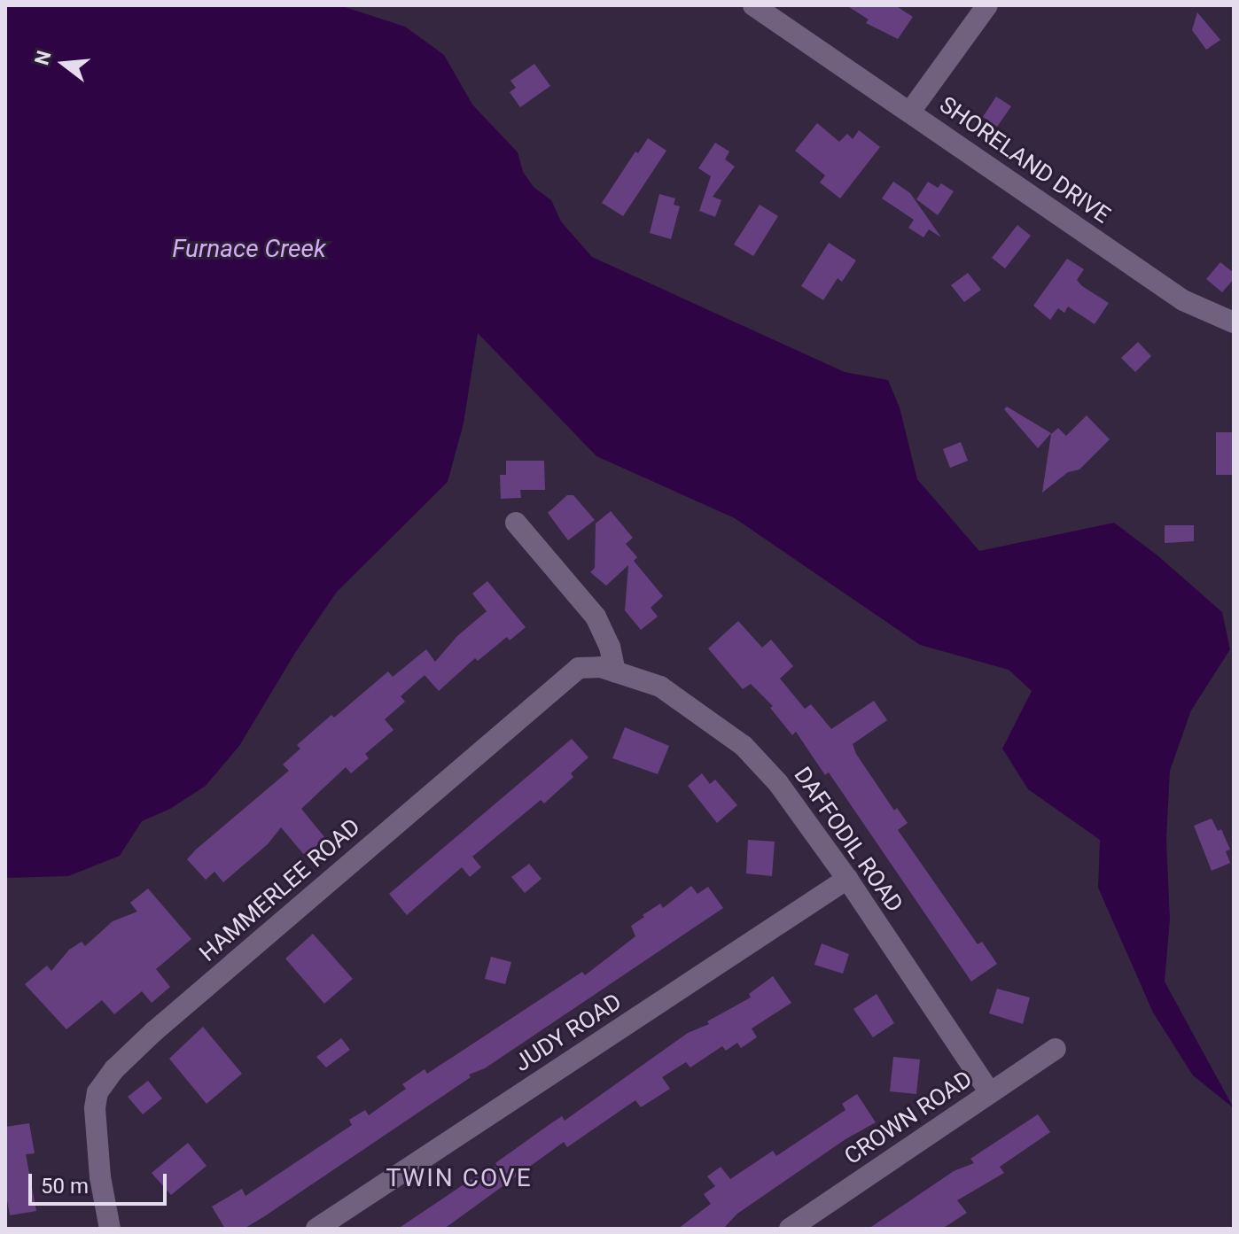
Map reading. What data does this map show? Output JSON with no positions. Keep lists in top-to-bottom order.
{
  "streets": {
    "street": [
      "SHORELAND DRIVE",
      "DAFFODIL ROAD",
      "HAMMERLEE ROAD",
      "JUDY ROAD",
      "CROWN ROAD"
    ]
  },
  "crossings": [
    ["DAFFODIL ROAD", "HAMMERLEE ROAD"],
    ["DAFFODIL ROAD", "JUDY ROAD"],
    ["DAFFODIL ROAD", "CROWN ROAD"]
  ],
  "districts": ["TWIN COVE"],
  "water": ["Furnace Creek"],
  "scale_bar": "50 m",
  "north": "left"
}
